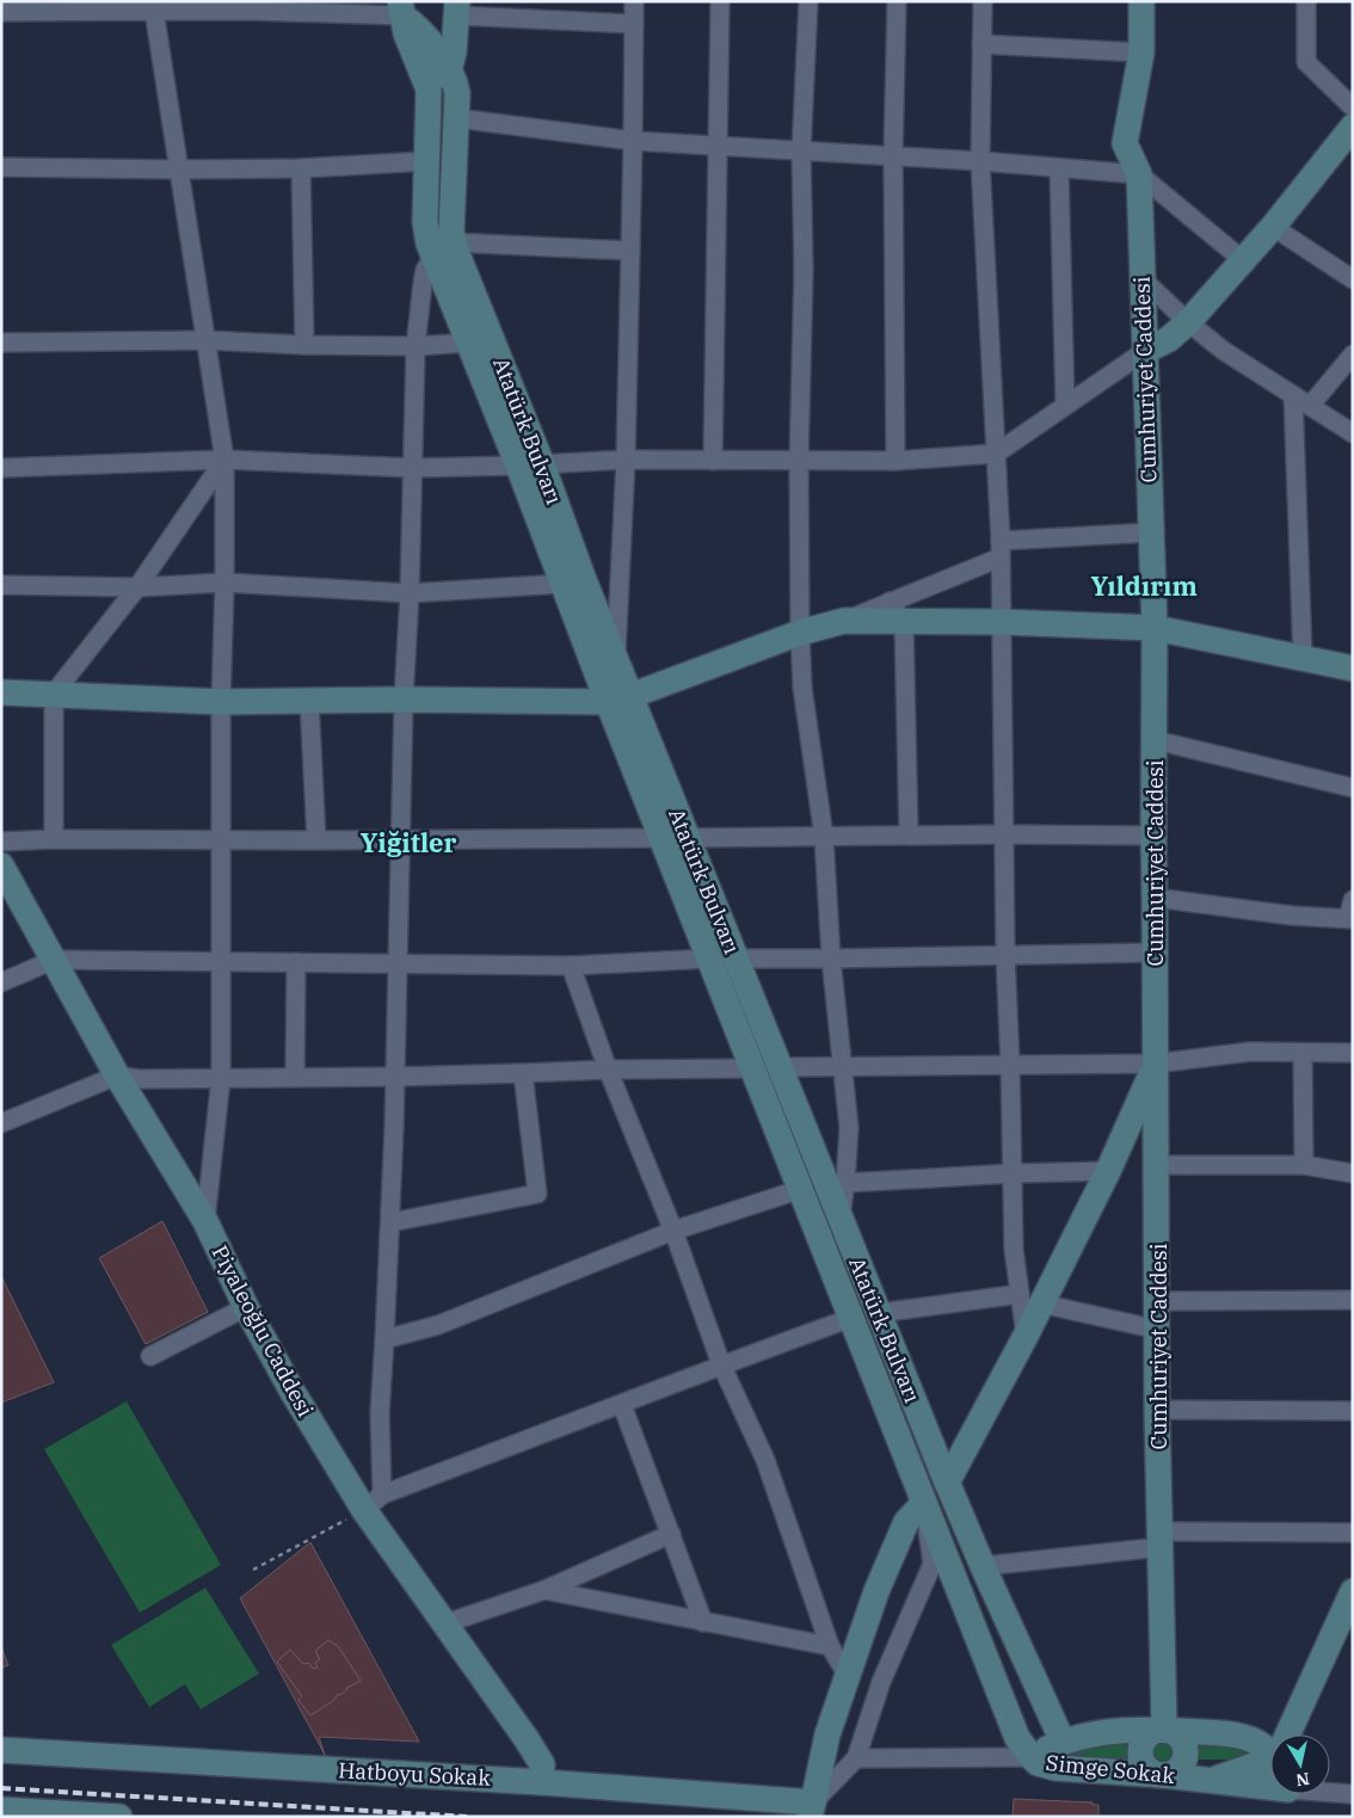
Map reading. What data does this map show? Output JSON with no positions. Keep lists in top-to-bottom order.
{
  "streets": {
    "main road": [
      "Cumhuriyet Caddesi",
      "Atatürk Bulvarı",
      "Piyaleoğlu Caddesi",
      "Simge Sokak",
      "Hatboyu Sokak"
    ]
  },
  "crossings": [
    ["Cumhuriyet Caddesi", "Simge Sokak"],
    ["Atatürk Bulvarı", "Simge Sokak"],
    ["Piyaleoğlu Caddesi", "Hatboyu Sokak"]
  ],
  "districts": ["Yıldırım", "Yiğitler"],
  "north": "bottom"
}
